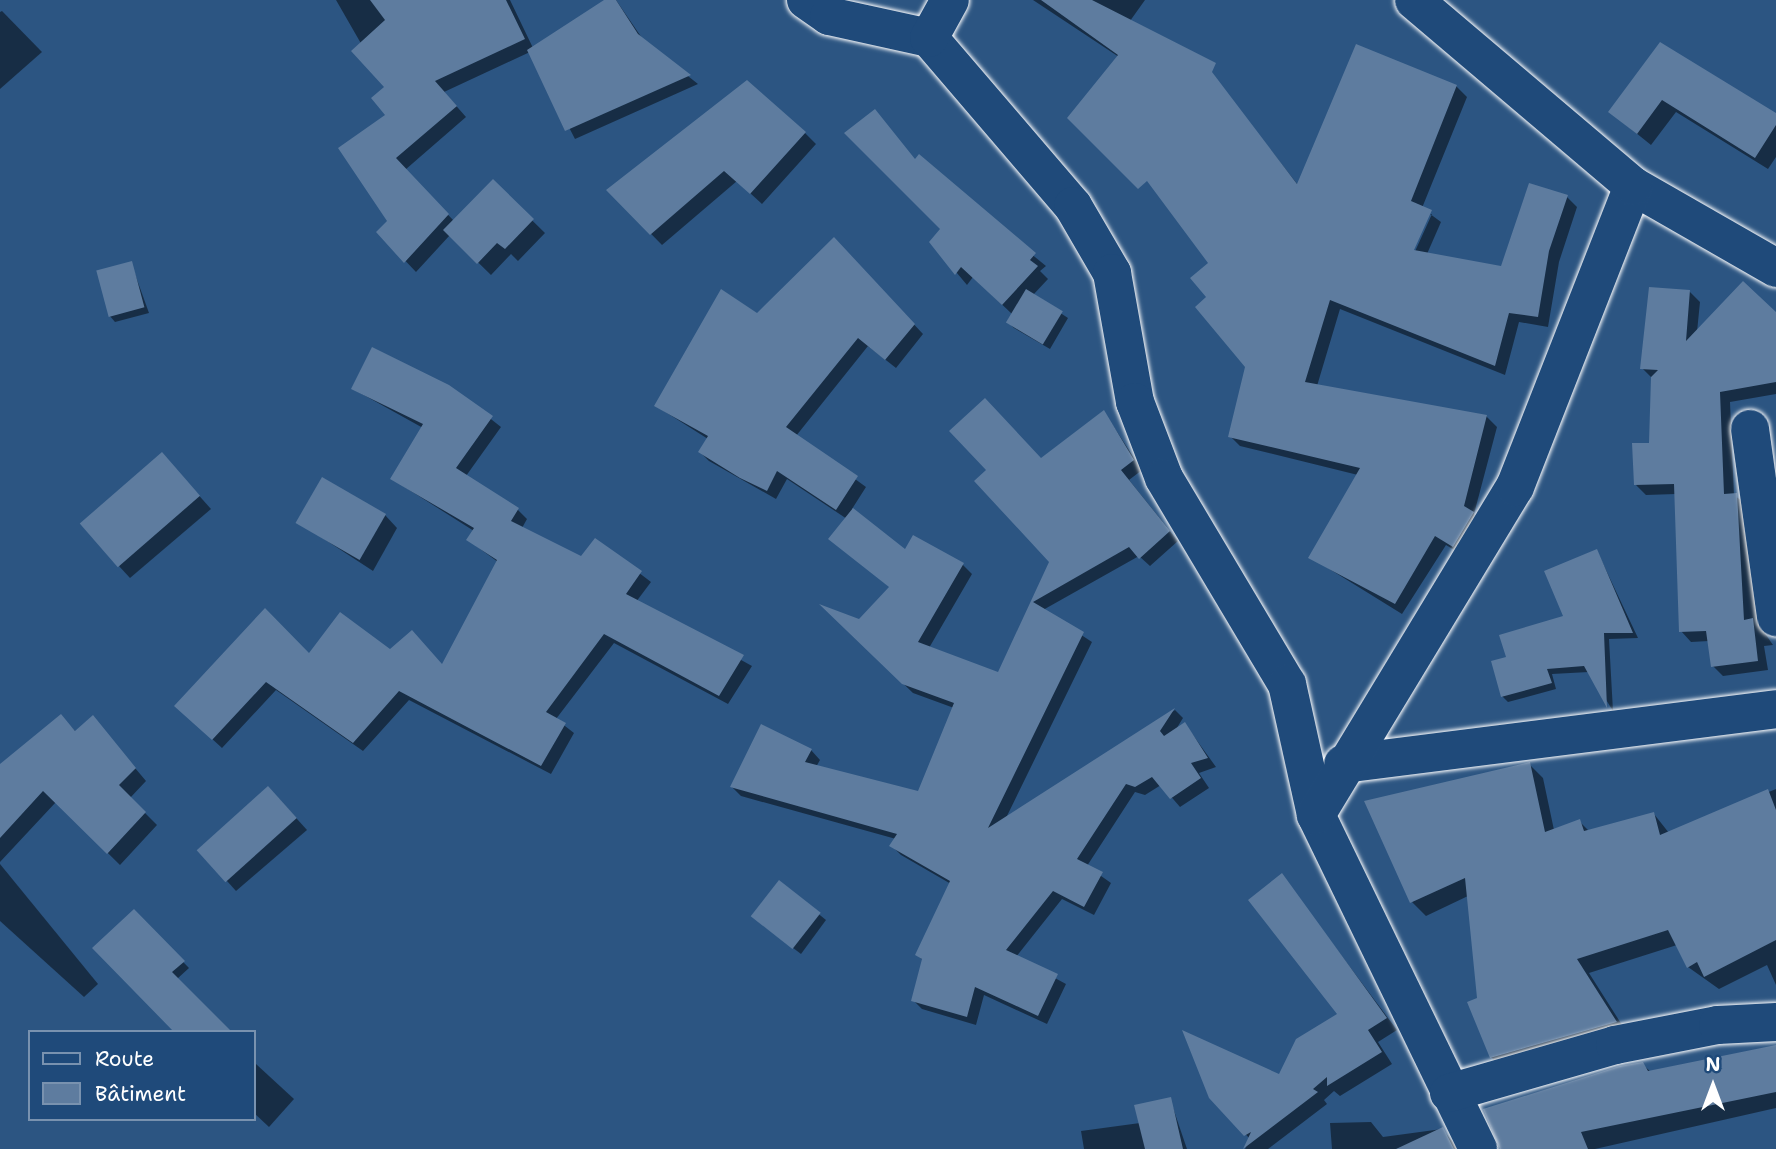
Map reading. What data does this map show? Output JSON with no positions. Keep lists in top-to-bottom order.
{
  "legend": ["Route", "Bâtiment"],
  "north": "top"
}
